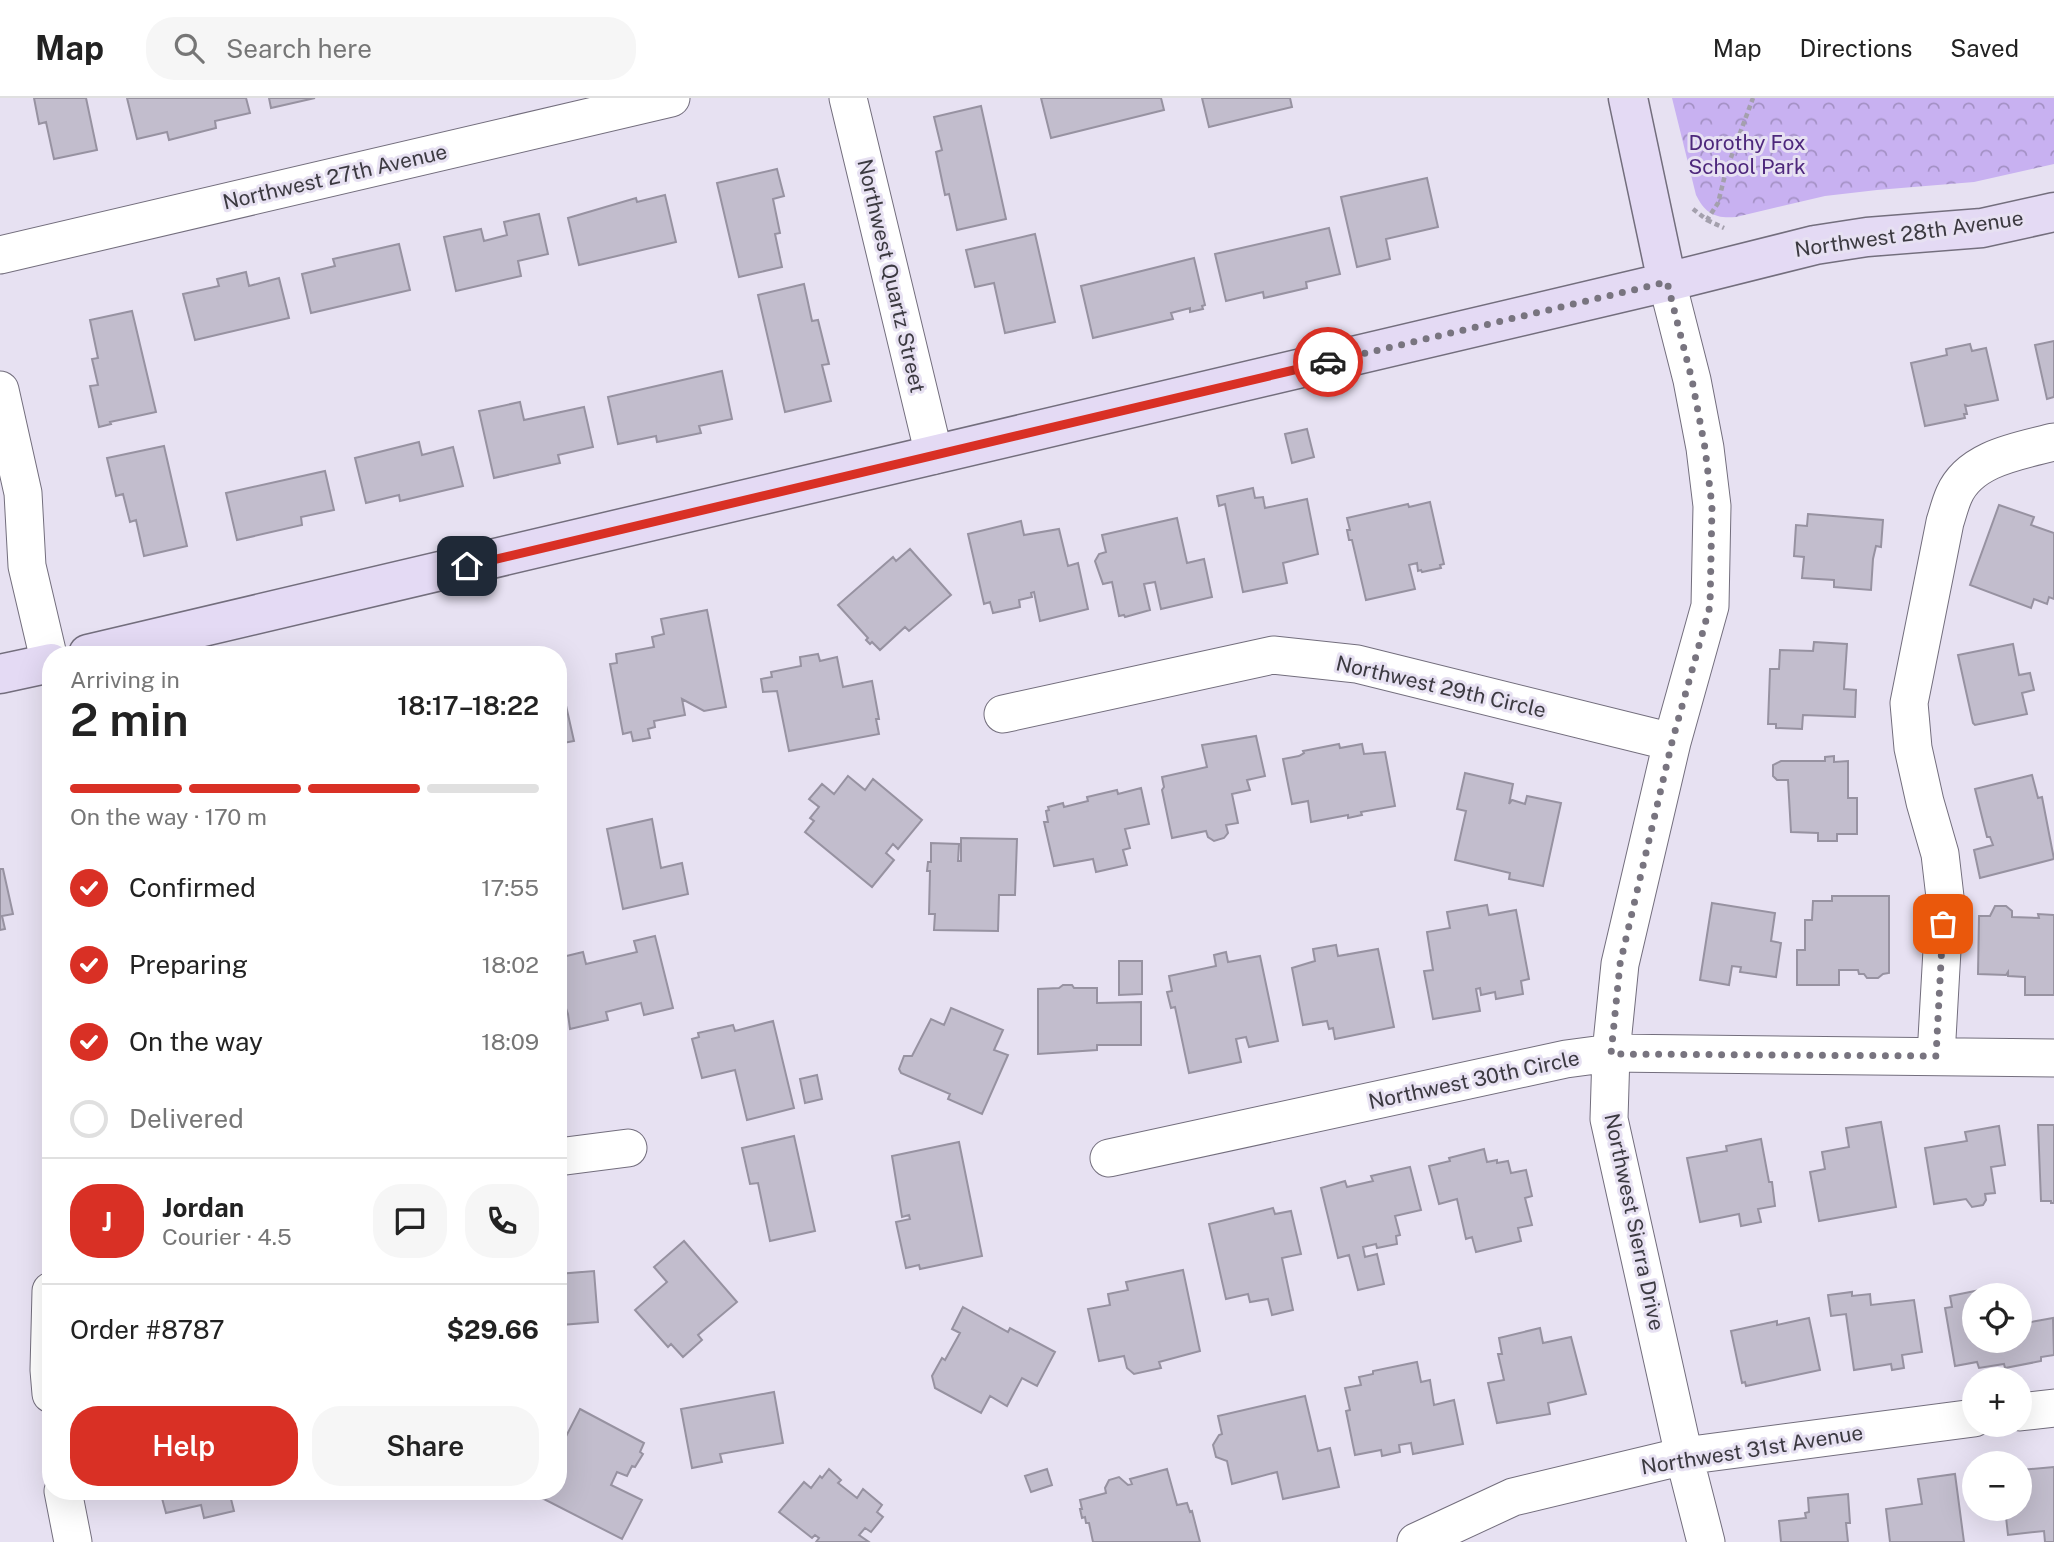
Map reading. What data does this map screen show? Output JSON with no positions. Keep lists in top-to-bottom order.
{
  "streets": {
    "street": [
      "Northwest 27th Avenue",
      "Northwest 28th Avenue",
      "Northwest Quartz Street",
      "Northwest 29th Circle",
      "Northwest 30th Circle",
      "Northwest Sierra Drive",
      "Northwest 31st Avenue"
    ]
  },
  "crossings": [
    ["Northwest 28th Avenue", "Northwest Quartz Street"],
    ["Northwest 28th Avenue", "Northwest Sierra Drive"],
    ["Northwest 29th Circle", "Northwest Sierra Drive"],
    ["Northwest 30th Circle", "Northwest Sierra Drive"],
    ["Northwest Sierra Drive", "Northwest 31st Avenue"]
  ],
  "parks": ["Dorothy Fox School Park"],
  "page": {
    "header": "Map",
    "search": "Search here",
    "nav": ["Map", "Directions", "Saved"],
    "heading": ["2 min", "Arriving in", "18:17–18:22"],
    "panel": [
      "Jordan",
      "Courier · 4.5",
      "Order #8787",
      "$29.66"
    ],
    "bar": "On the way · 170 m",
    "list": [
      ["Confirmed", "17:55"],
      ["Preparing", "18:02"],
      ["On the way", "18:09"],
      "Delivered"
    ],
    "round": "J",
    "map_buttons": ["+", "−"],
    "buttons": ["Help", "Share"]
  }
}
